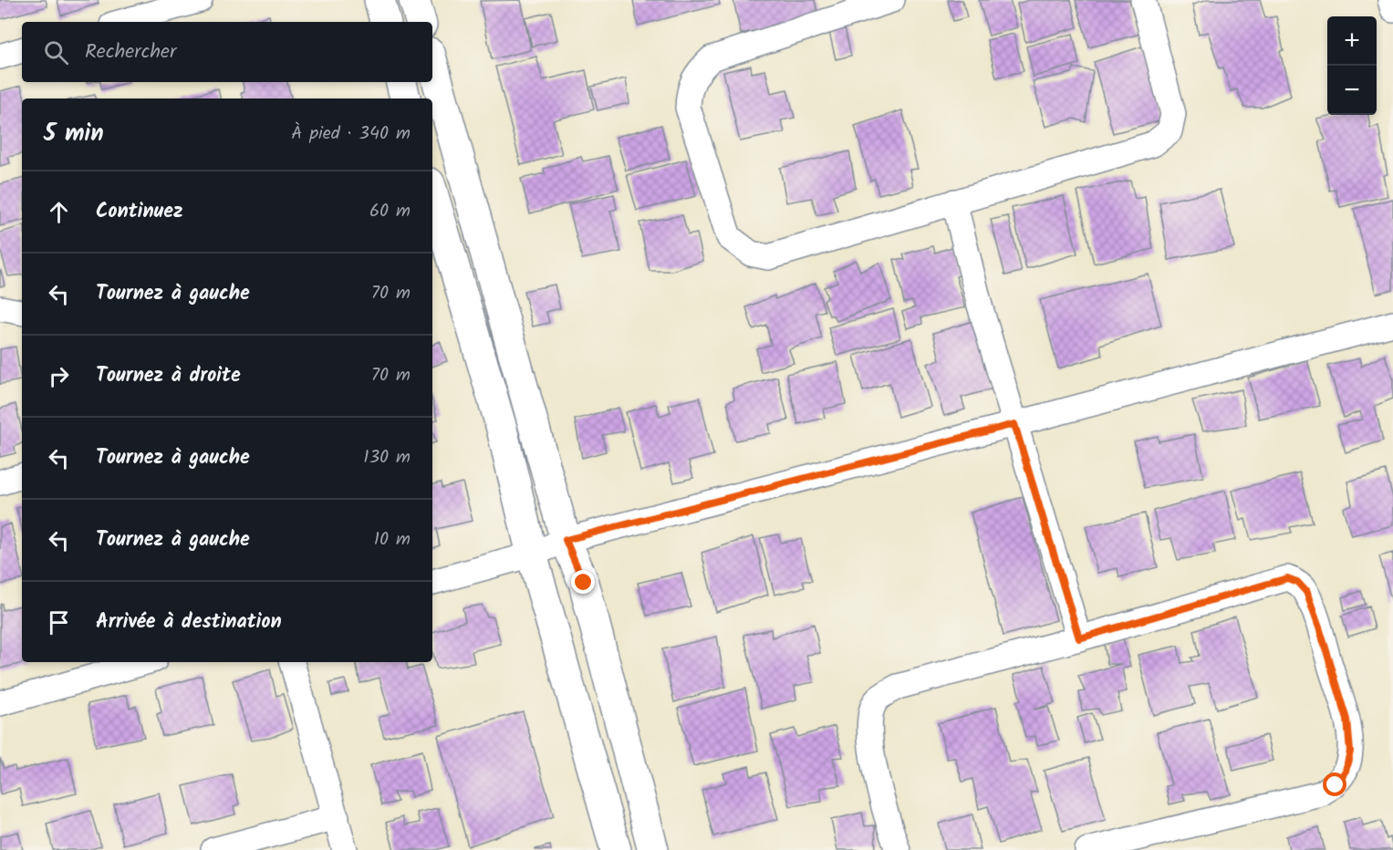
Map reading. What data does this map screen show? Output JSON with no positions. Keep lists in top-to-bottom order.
{
  "page": {
    "map_buttons": ["+", "−"],
    "search": "Rechercher",
    "heading": ["5 min", "À pied · 340 m"],
    "list": [
      ["Continuez", "60 m"],
      ["Tournez à gauche", "70 m"],
      ["Tournez à droite", "70 m"],
      ["Tournez à gauche", "130 m"],
      ["Tournez à gauche", "10 m"],
      "Arrivée à destination"
    ]
  }
}
